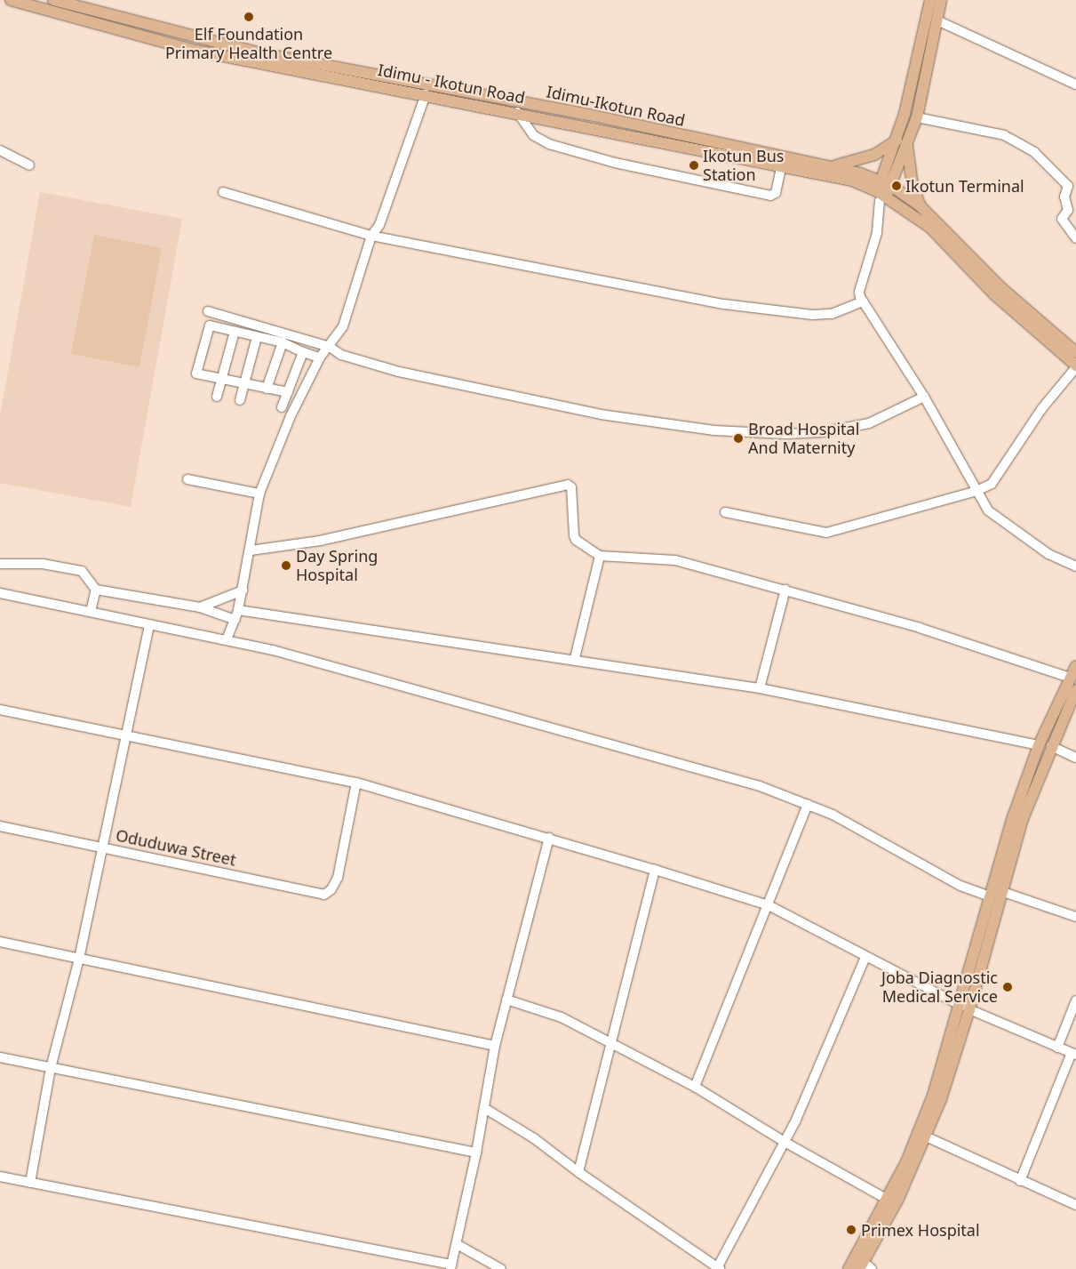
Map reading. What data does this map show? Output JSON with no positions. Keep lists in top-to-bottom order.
{
  "streets": {
    "main road": ["Idimu - Ikotun Road", "Idimu-Ikotun Road"],
    "street": ["Oduduwa Street"]
  },
  "crossings": [
    ["Idimu - Ikotun Road", "Idimu-Ikotun Road"]
  ],
  "places": [
    "Elf Foundation Primary Health Centre",
    "Ikotun Bus Station",
    "Ikotun Terminal",
    "Broad Hospital And Maternity",
    "Day Spring Hospital",
    "Joba Diagnostic Medical Service",
    "Primex Hospital"
  ]
}
